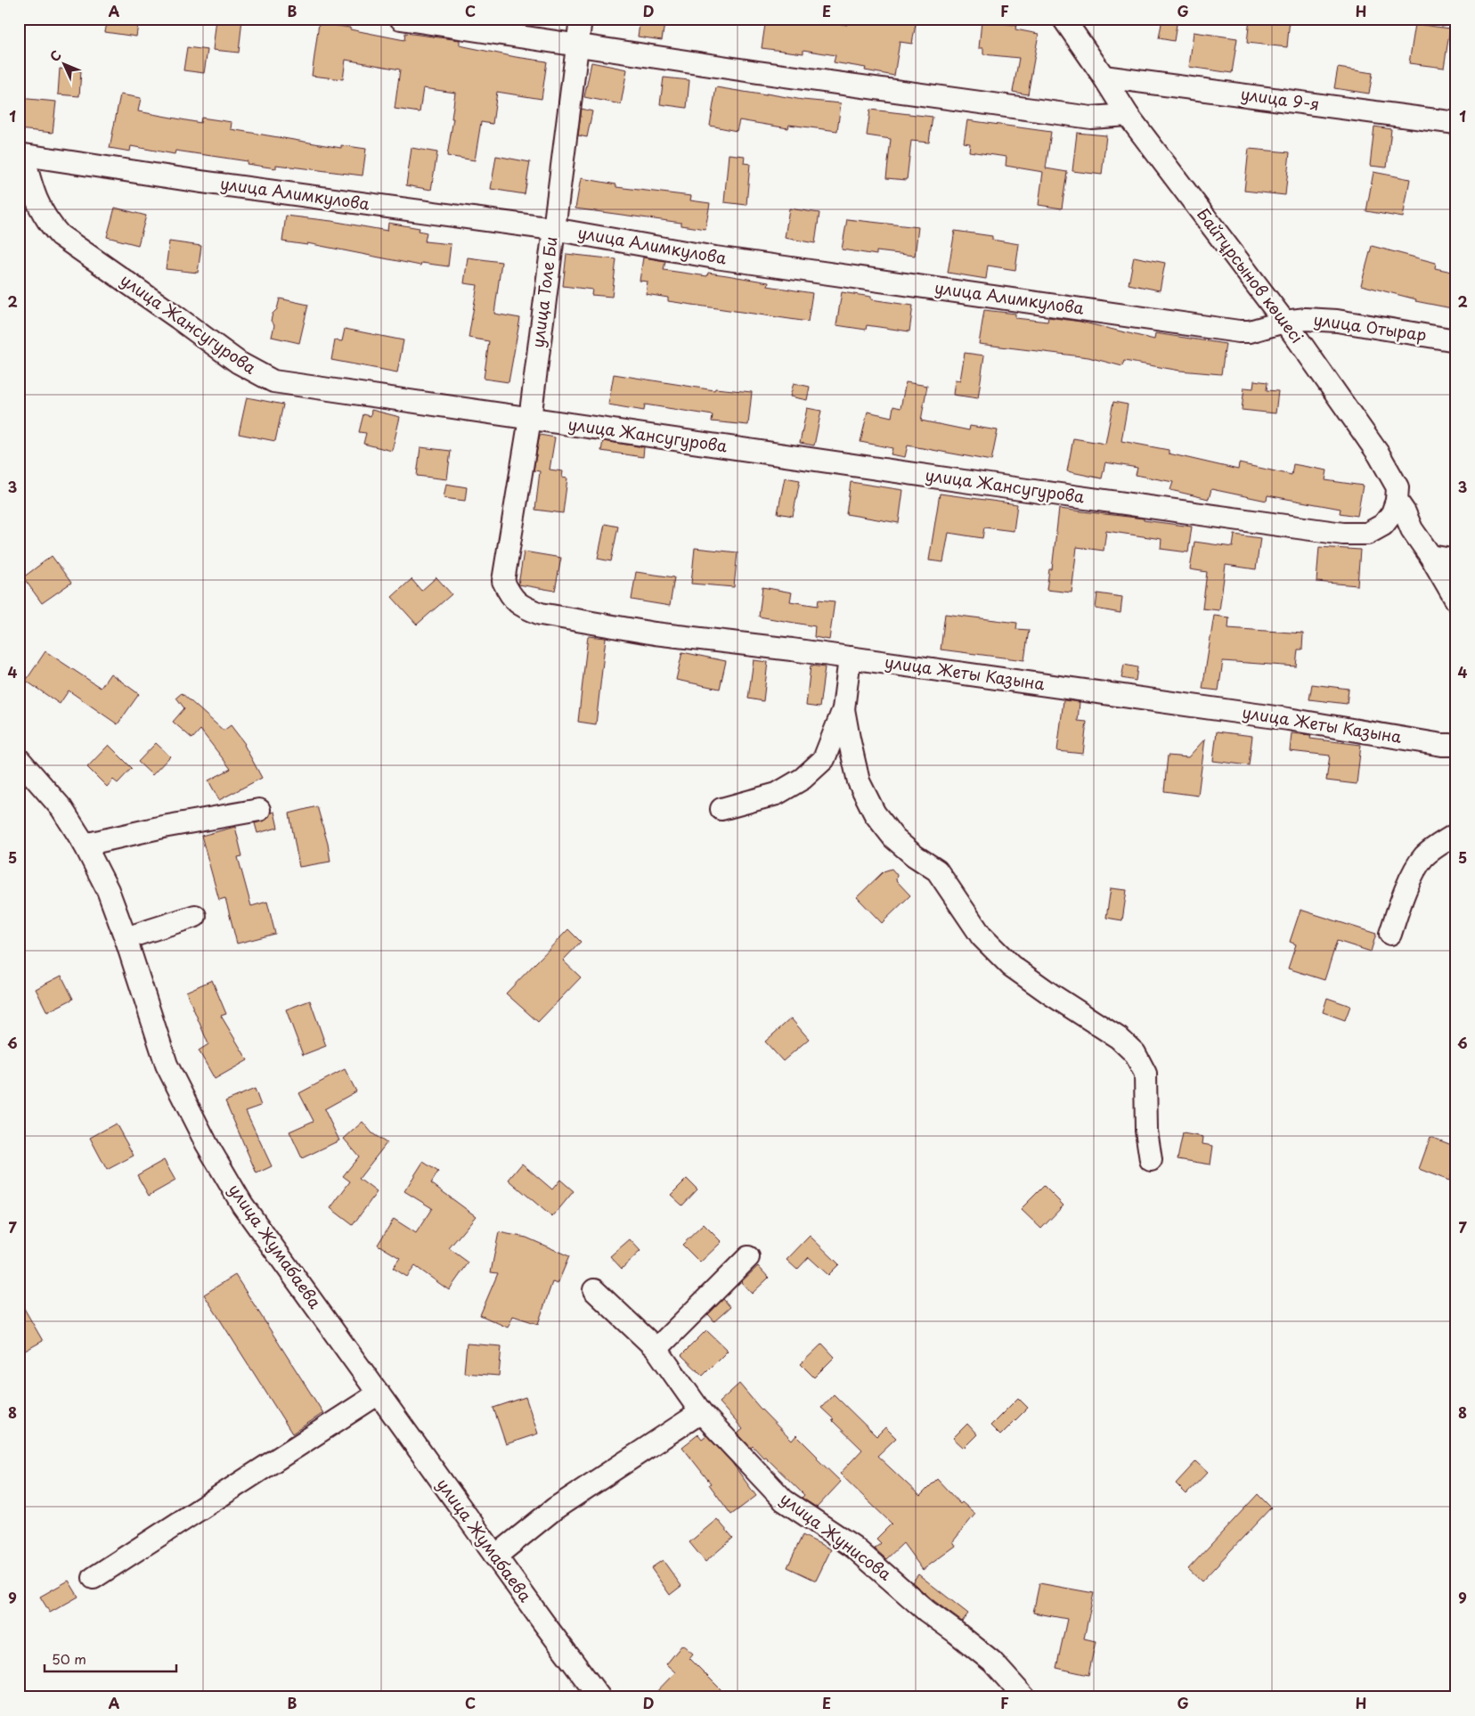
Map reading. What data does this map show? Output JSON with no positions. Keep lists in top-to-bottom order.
{
  "streets": {
    "street": [
      "улица 9-я",
      "улица Алимкулова",
      "Байтұрсынов көшесі",
      "улица Толе Би",
      "улица Жансугурова",
      "улица Отырар",
      "улица Жеты Казына",
      "улица Жумабаева",
      "улица Жунисова"
    ]
  },
  "crossings": [
    ["улица 9-я", "Байтұрсынов көшесі"],
    ["улица Алимкулова", "Байтұрсынов көшесі"],
    ["улица Алимкулова", "улица Толе Би"],
    ["улица Алимкулова", "улица Жансугурова"],
    ["улица Алимкулова", "улица Отырар"],
    ["Байтұрсынов көшесі", "улица Жансугурова"],
    ["Байтұрсынов көшесі", "улица Отырар"],
    ["улица Толе Би", "улица Жансугурова"],
    ["улица Толе Би", "улица Жеты Казына"]
  ],
  "scale_bar": "50 m",
  "north": "top left",
  "grid": {
    "columns": [
      "A",
      "B",
      "C",
      "D",
      "E",
      "F",
      "G",
      "H"
    ],
    "rows": [
      "1",
      "2",
      "3",
      "4",
      "5",
      "6",
      "7",
      "8",
      "9"
    ]
  }
}
